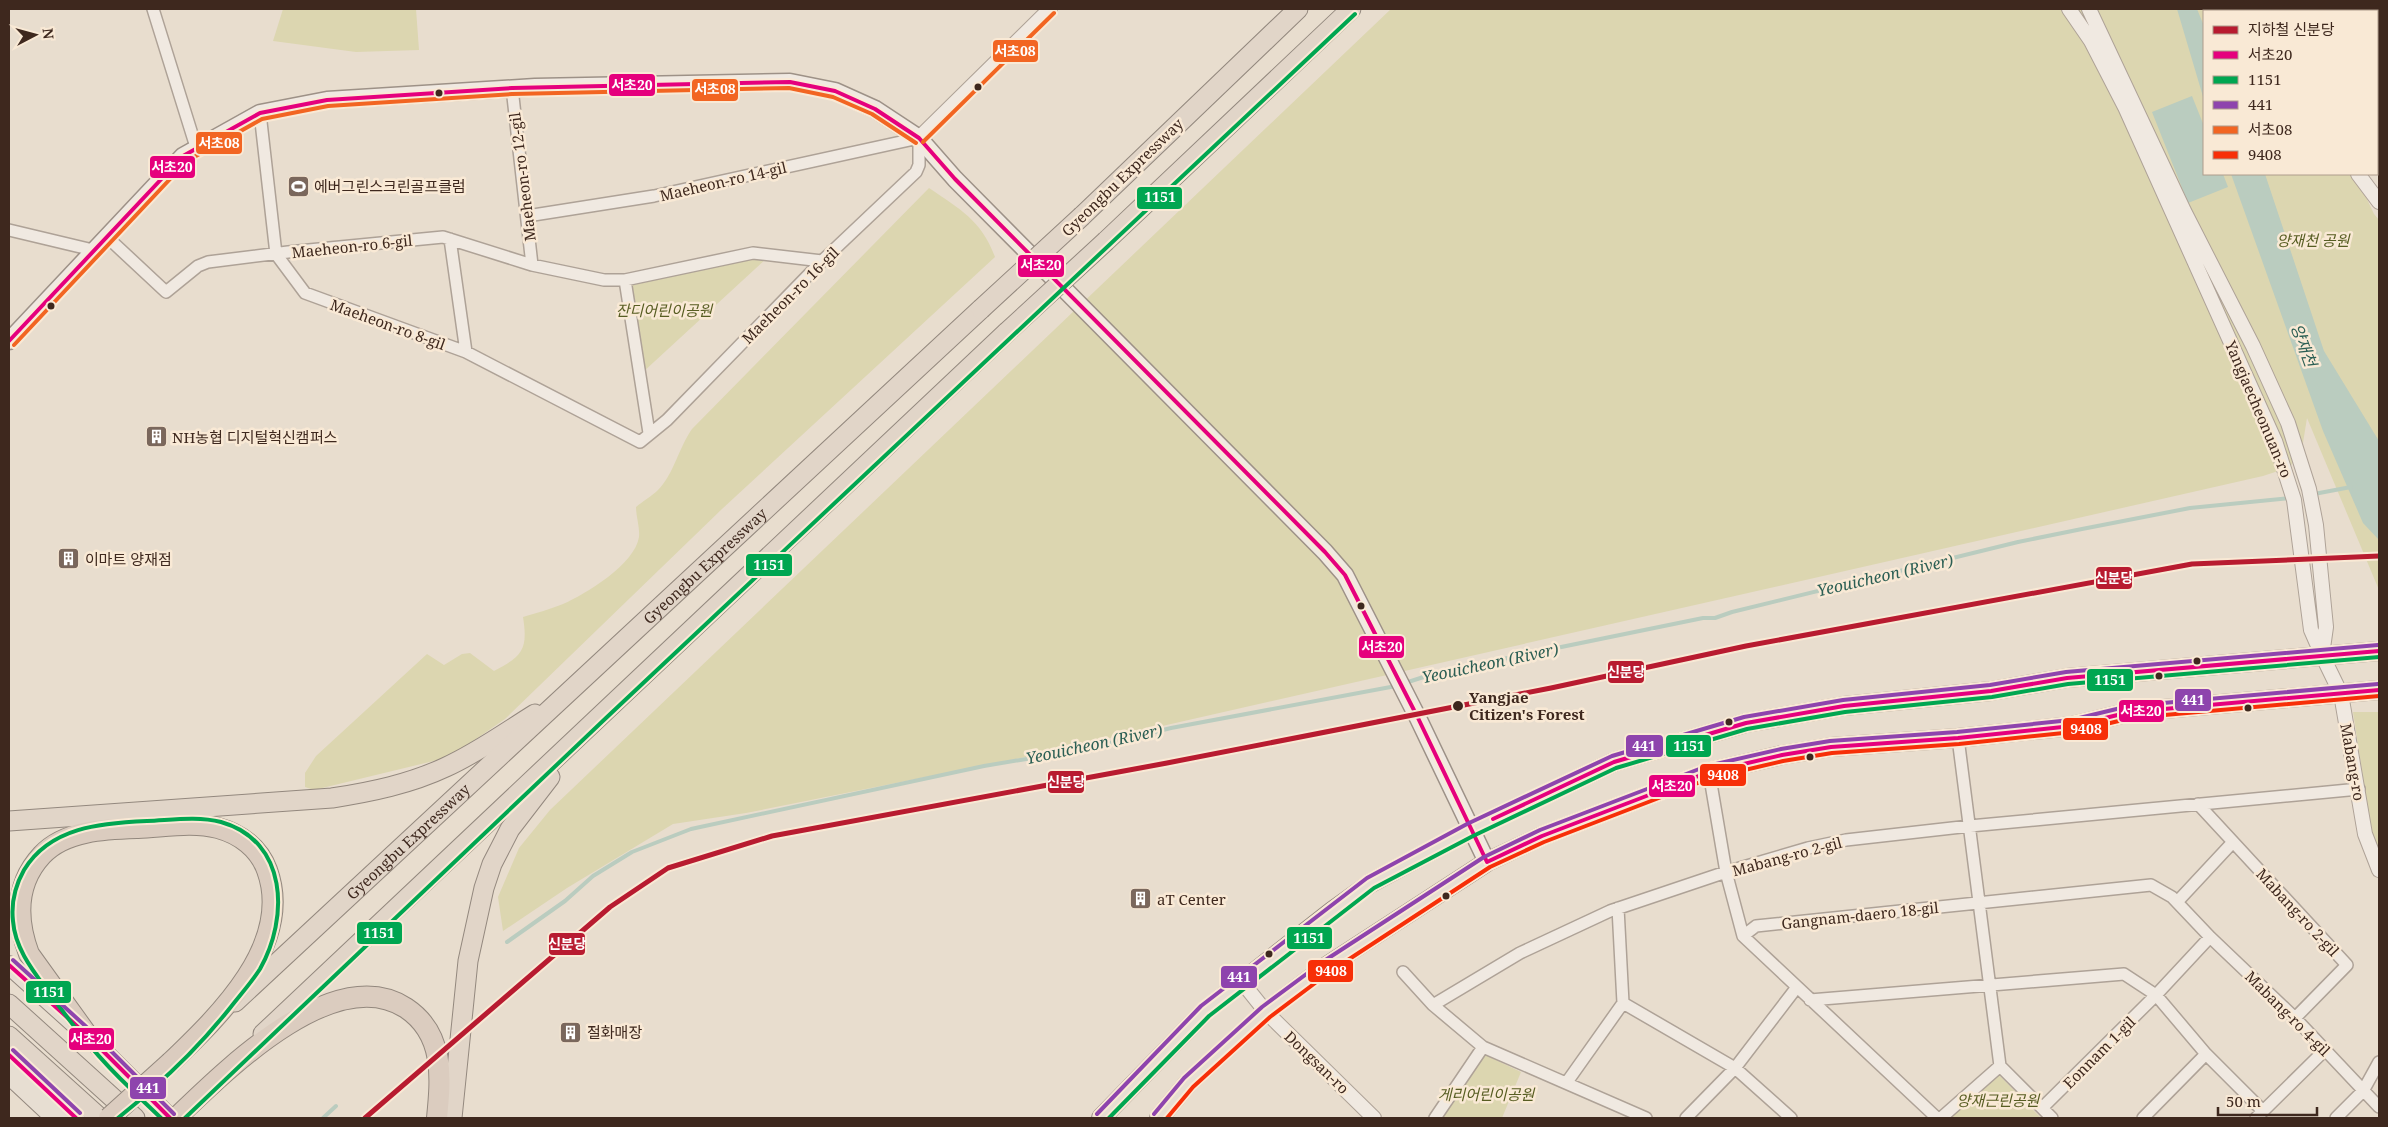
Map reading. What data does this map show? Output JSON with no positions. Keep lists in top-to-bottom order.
{
  "streets": {
    "highway": ["Gyeongbu Expressway"],
    "street": [
      "Maeheon-ro 12-gil",
      "Maeheon-ro 14-gil",
      "Maeheon-ro 6-gil",
      "Maeheon-ro 16-gil",
      "Maeheon-ro 8-gil",
      "Yangjaecheonuan-ro",
      "Mabang-ro",
      "Mabang-ro 2-gil",
      "Gangnam-daero 18-gil",
      "Mabang-ro 4-gil",
      "Eonnam 1-gil",
      "Dongsan-ro"
    ]
  },
  "crossings": [
    ["Maeheon-ro 12-gil", "Maeheon-ro 14-gil"],
    ["Maeheon-ro 12-gil", "Maeheon-ro 6-gil"],
    ["Maeheon-ro 14-gil", "Maeheon-ro 16-gil"],
    ["Maeheon-ro 6-gil", "Maeheon-ro 16-gil"],
    ["Maeheon-ro 6-gil", "Maeheon-ro 8-gil"],
    ["Maeheon-ro 16-gil", "Maeheon-ro 8-gil"],
    ["Yangjaecheonuan-ro", "Mabang-ro"],
    ["Mabang-ro", "Mabang-ro 2-gil"],
    ["Mabang-ro 2-gil", "Mabang-ro 4-gil"],
    ["Gangnam-daero 18-gil", "Mabang-ro 4-gil"],
    ["Gangnam-daero 18-gil", "Eonnam 1-gil"],
    ["Mabang-ro 4-gil", "Eonnam 1-gil"]
  ],
  "water": ["양재천", "Yeouicheon (River)"],
  "parks": [
    "양재천 공원",
    "잔디어린이공원",
    "게리어린이공원",
    "양재근린공원"
  ],
  "places": {
    "sports": ["에버그린스크린골프클럼"],
    "building": [
      "NH농협 디지털혁신캠퍼스",
      "이마트 양재점",
      "aT Center",
      "절화매장"
    ],
    "other": ["Yangjae Citizen's Forest"]
  },
  "lines": [
    "transit line 서초08",
    "transit line 1151",
    "transit line 서초20",
    "metro line 신분당",
    "transit line 441",
    "transit line 9408"
  ],
  "legend": [
    "지하철 신분당",
    "서초20",
    "1151",
    "441",
    "서초08",
    "9408"
  ],
  "scale_bar": "50 m",
  "north": "right"
}
